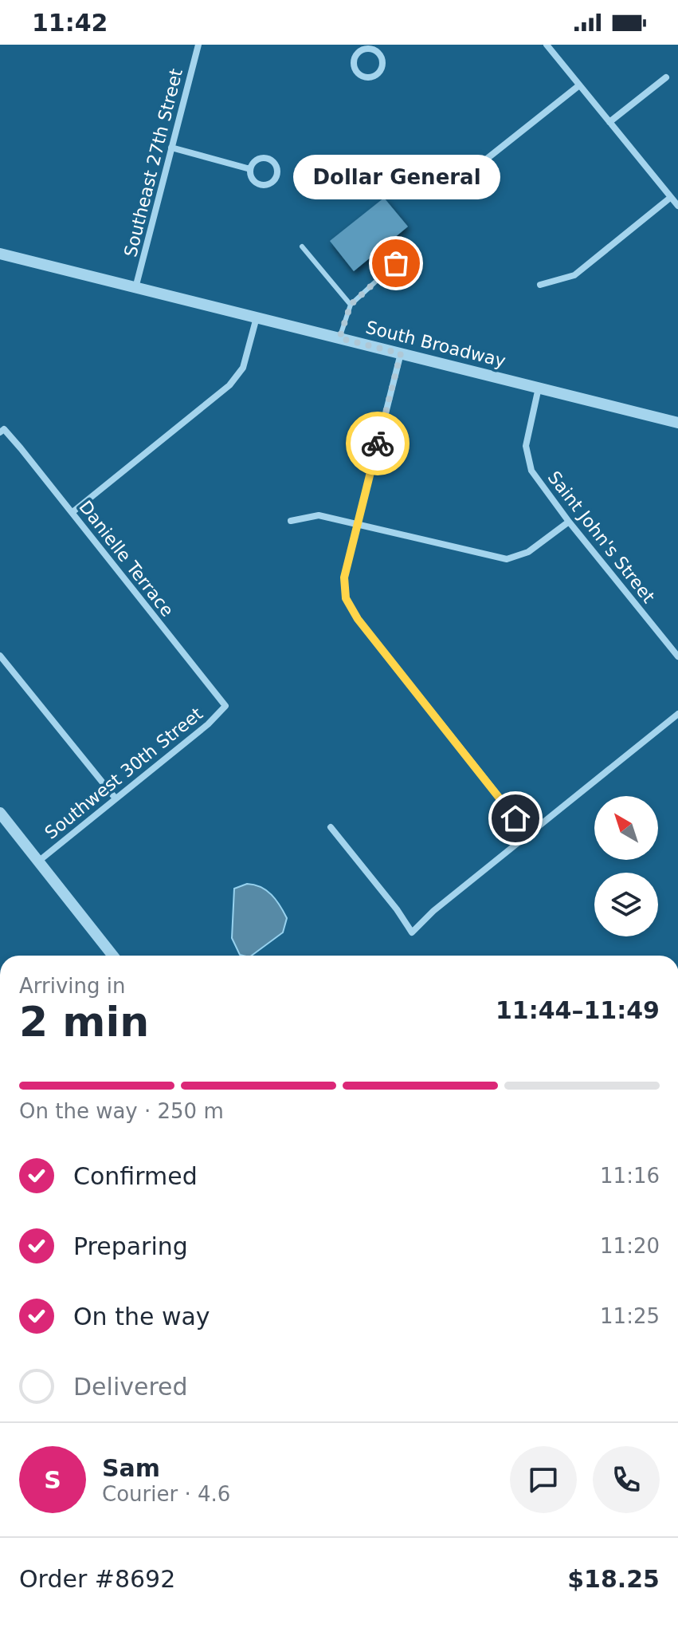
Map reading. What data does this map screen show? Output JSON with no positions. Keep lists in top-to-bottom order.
{
  "streets": {
    "street": [
      "Southeast 27th Street",
      "South Broadway",
      "Saint John's Street",
      "Danielle Terrace",
      "Southwest 30th Street"
    ]
  },
  "crossings": [
    ["Southeast 27th Street", "South Broadway"],
    ["South Broadway", "Saint John's Street"],
    ["Danielle Terrace", "Southwest 30th Street"]
  ],
  "places": ["Dollar General"],
  "north": "top left",
  "page": {
    "status": "11:42",
    "bubble": "Dollar General",
    "heading": ["2 min", "Arriving in", "11:44–11:49"],
    "panel": [
      "Sam",
      "Courier · 4.6",
      "Order #8692",
      "$18.25"
    ],
    "bar": "On the way · 250 m",
    "list": [
      ["Confirmed", "11:16"],
      ["Preparing", "11:20"],
      ["On the way", "11:25"],
      "Delivered"
    ],
    "round": "S"
  }
}
